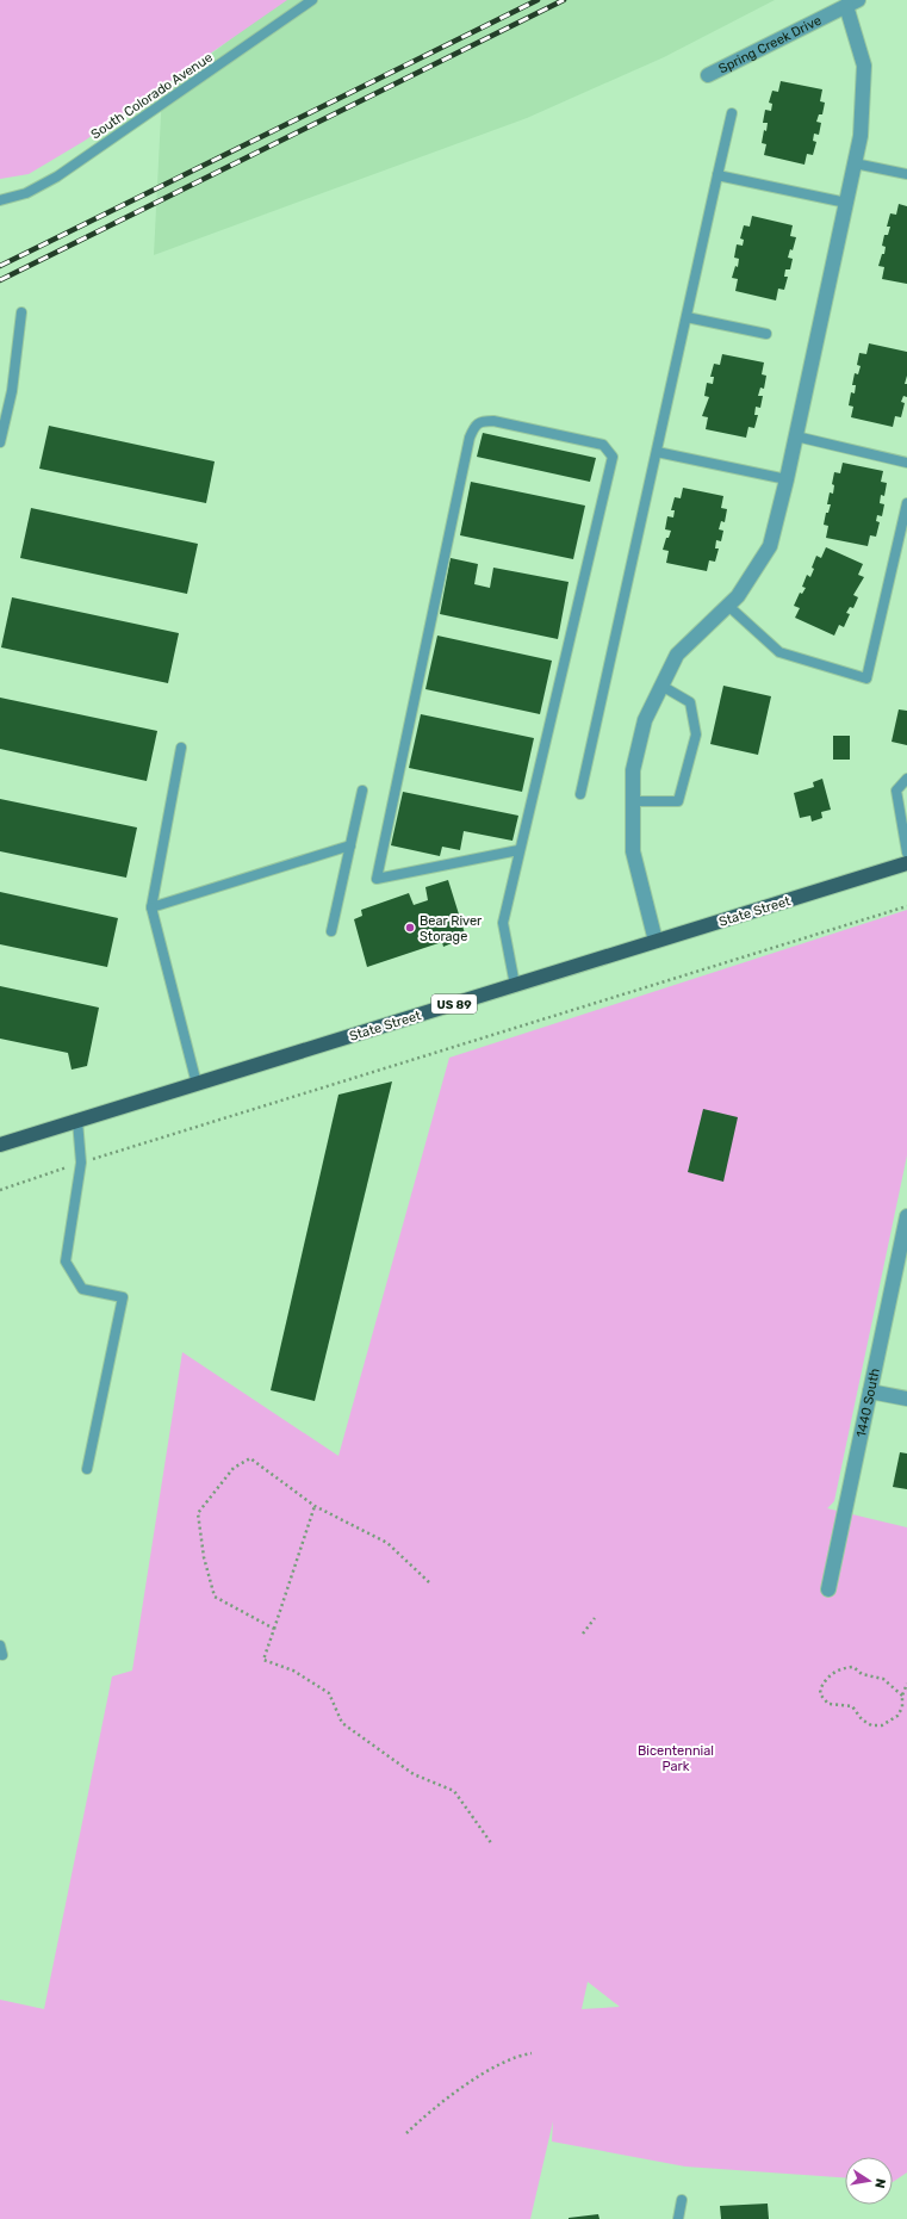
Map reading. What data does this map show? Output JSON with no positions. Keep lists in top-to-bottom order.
{
  "streets": {
    "main road": ["State Street", "US 89"],
    "street": ["Spring Creek Drive", "1440 South"],
    "lane": ["South Colorado Avenue"]
  },
  "parks": ["Bicentennial Park"],
  "places": ["Bear River Storage"],
  "north": "right"
}
